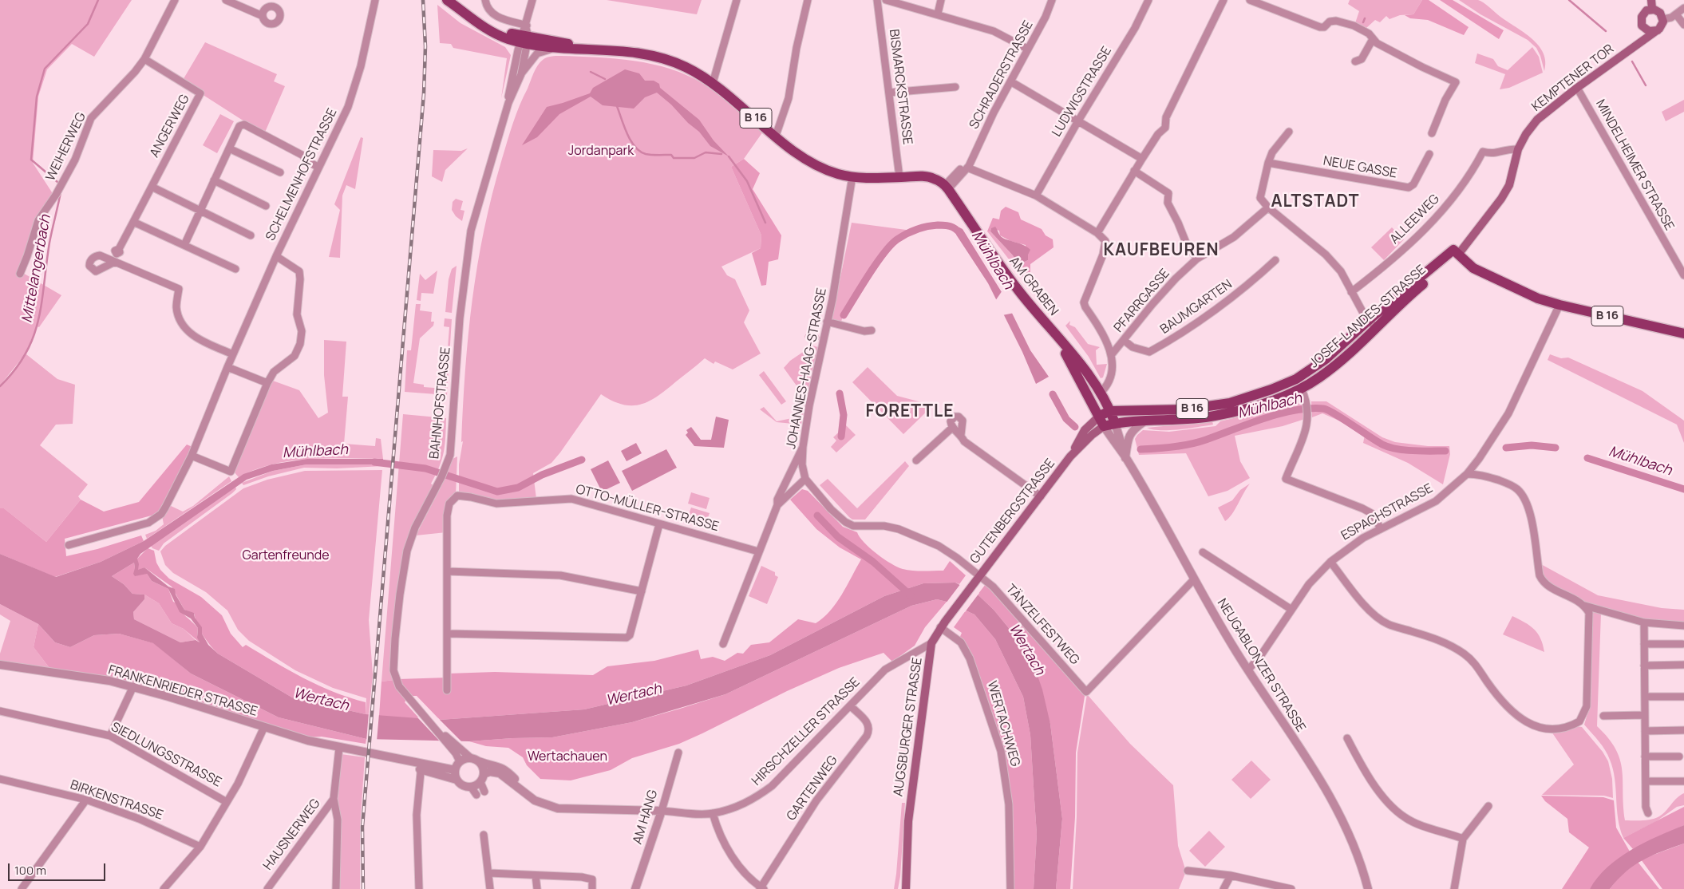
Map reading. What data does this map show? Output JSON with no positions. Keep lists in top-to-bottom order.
{
  "streets": {
    "main road": [
      "KEMPTENER TOR",
      "B 16",
      "AM GRABEN",
      "JOSEF-LANDES-STRASSE",
      "GUTENBERGSTRASSE",
      "AUGSBURGER STRASSE"
    ],
    "street": [
      "SCHRADERSTRASSE",
      "BISMARCKSTRASSE",
      "LUDWIGSTRASSE",
      "ANGERWEG",
      "WEIHERWEG",
      "MINDELHEIMER STRASSE",
      "NEUE GASSE",
      "SCHELMENHOFSTRASSE",
      "ALLEEWEG",
      "PFARRGASSE",
      "BAUMGARTEN",
      "JOHANNES-HAAG-STRASSE",
      "BAHNHOFSTRASSE",
      "OTTO-MÜLLER-STRASSE",
      "ESPACHSTRASSE",
      "TÄNZELFESTWEG",
      "NEUGABLONZER STRASSE",
      "FRANKENRIEDER STRASSE",
      "WERTACHWEG",
      "HIRSCHZELLER STRASSE",
      "SIEDLUNGSSTRASSE",
      "GARTENWEG",
      "BIRKENSTRASSE",
      "AM HANG",
      "HAUSNERWEG"
    ]
  },
  "crossings": [
    ["SCHRADERSTRASSE", "B 16"],
    ["SCHRADERSTRASSE", "AM GRABEN"],
    ["KEMPTENER TOR", "B 16"],
    ["KEMPTENER TOR", "MINDELHEIMER STRASSE"],
    ["KEMPTENER TOR", "ALLEEWEG"],
    ["KEMPTENER TOR", "JOSEF-LANDES-STRASSE"],
    ["BISMARCKSTRASSE", "B 16"],
    ["B 16", "AM GRABEN"],
    ["B 16", "JOSEF-LANDES-STRASSE"],
    ["B 16", "JOHANNES-HAAG-STRASSE"],
    ["B 16", "BAHNHOFSTRASSE"],
    ["B 16", "ESPACHSTRASSE"],
    ["ANGERWEG", "WEIHERWEG"],
    ["AM GRABEN", "JOSEF-LANDES-STRASSE"],
    ["AM GRABEN", "GUTENBERGSTRASSE"],
    ["AM GRABEN", "NEUGABLONZER STRASSE"],
    ["PFARRGASSE", "BAUMGARTEN"],
    ["JOSEF-LANDES-STRASSE", "GUTENBERGSTRASSE"],
    ["JOSEF-LANDES-STRASSE", "NEUGABLONZER STRASSE"],
    ["GUTENBERGSTRASSE", "TÄNZELFESTWEG"],
    ["GUTENBERGSTRASSE", "NEUGABLONZER STRASSE"],
    ["GUTENBERGSTRASSE", "AUGSBURGER STRASSE"],
    ["ESPACHSTRASSE", "NEUGABLONZER STRASSE"],
    ["TÄNZELFESTWEG", "NEUGABLONZER STRASSE"],
    ["TÄNZELFESTWEG", "AUGSBURGER STRASSE"],
    ["WERTACHWEG", "AUGSBURGER STRASSE"],
    ["AUGSBURGER STRASSE", "HIRSCHZELLER STRASSE"],
    ["HIRSCHZELLER STRASSE", "GARTENWEG"],
    ["HIRSCHZELLER STRASSE", "AM HANG"]
  ],
  "districts": ["ALTSTADT", "KAUFBEUREN", "FORETTLE"],
  "water": ["Mühlbach", "Mittelangerbach", "Wertach"],
  "parks": ["Jordanpark", "Gartenfreunde", "Wertachauen"],
  "scale_bar": "100 m"
}
